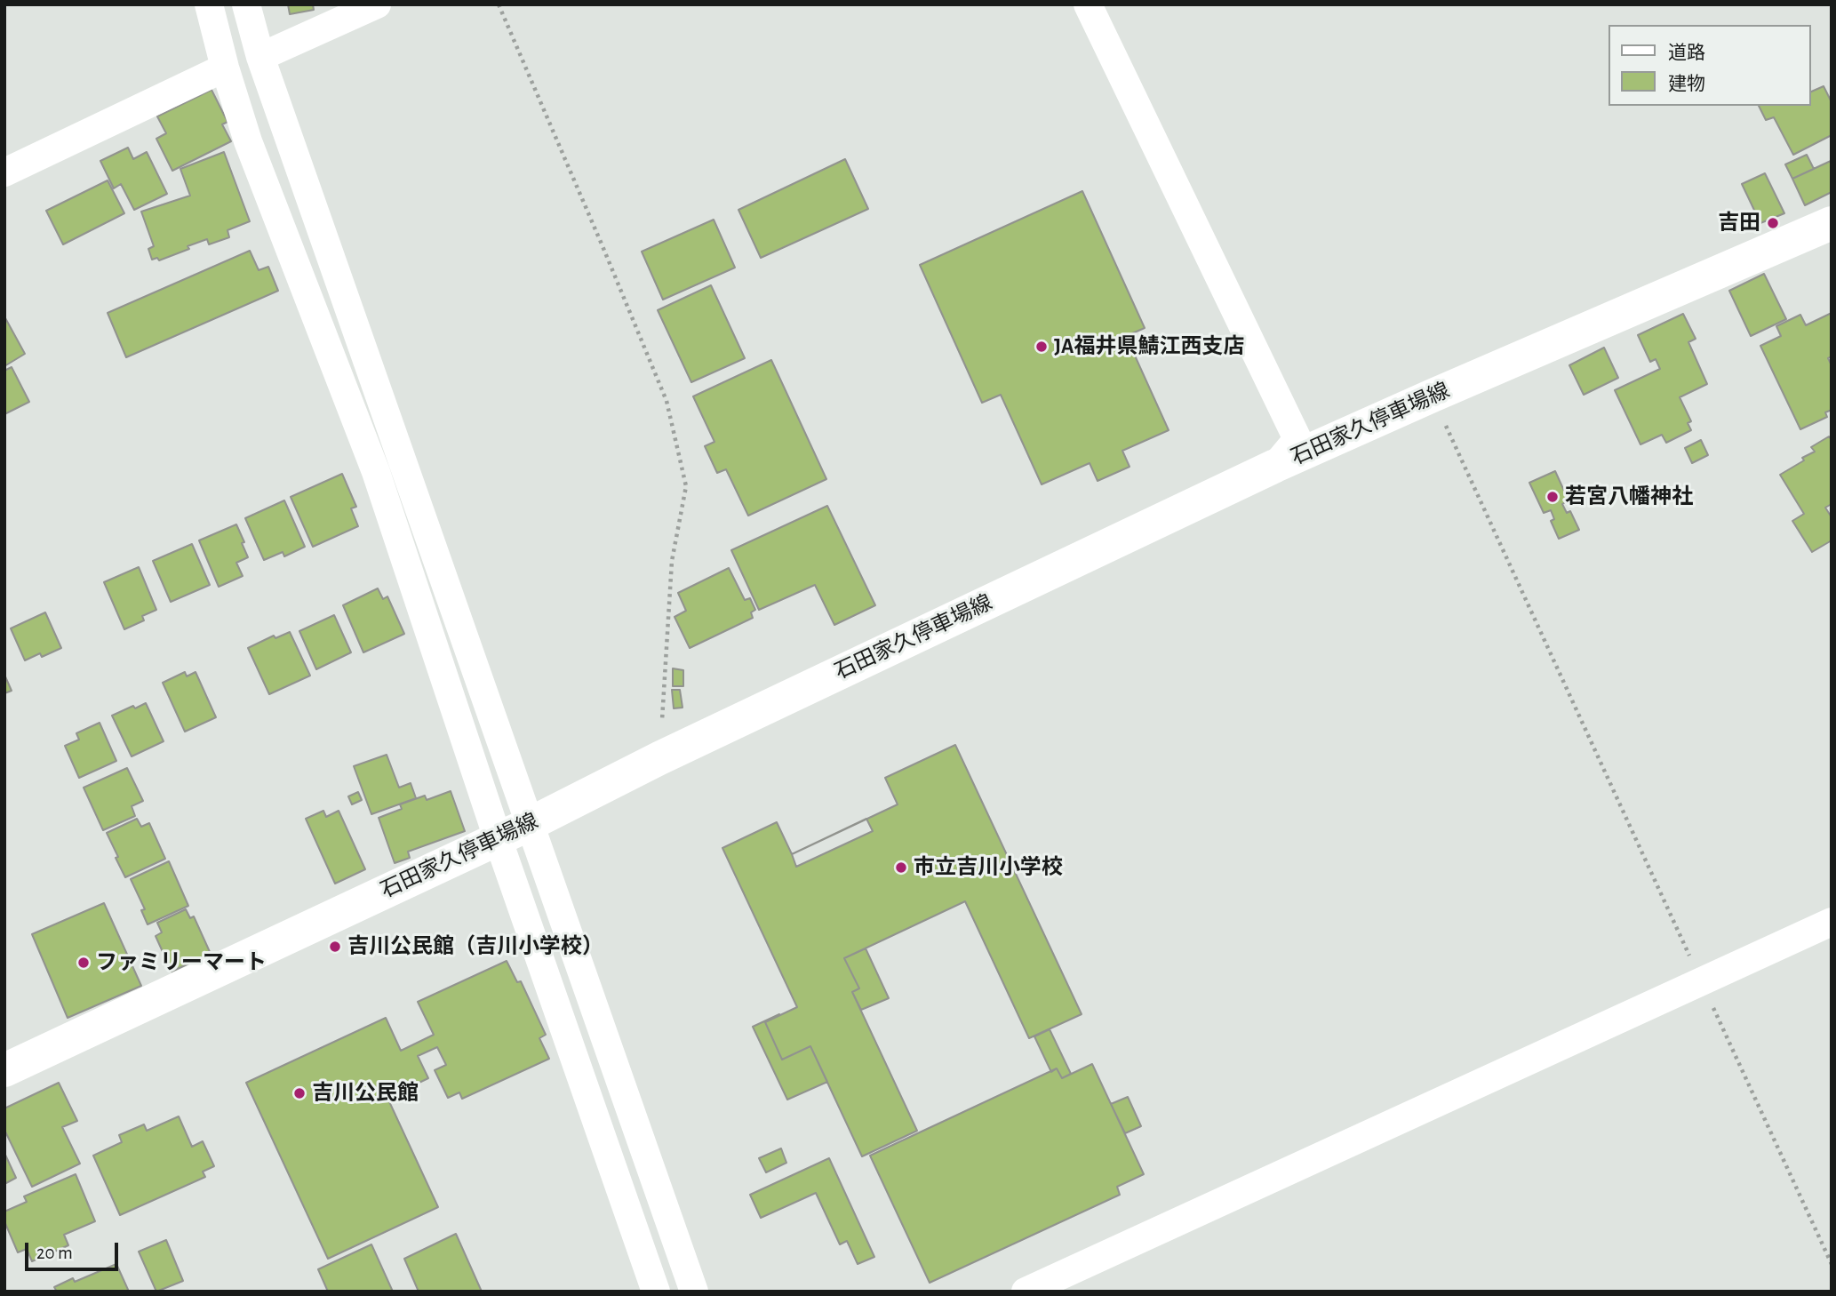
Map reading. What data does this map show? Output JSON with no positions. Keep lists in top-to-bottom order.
{
  "streets": {
    "main road": ["石田家久停車場線"]
  },
  "places": [
    "吉田",
    "JA福井県鯖江西支店",
    "若宮八幡神社",
    "市立吉川小学校",
    "吉川公民館（吉川小学校）",
    "ファミリーマート",
    "吉川公民館"
  ],
  "legend": ["道路", "建物"],
  "scale_bar": "20 m"
}
